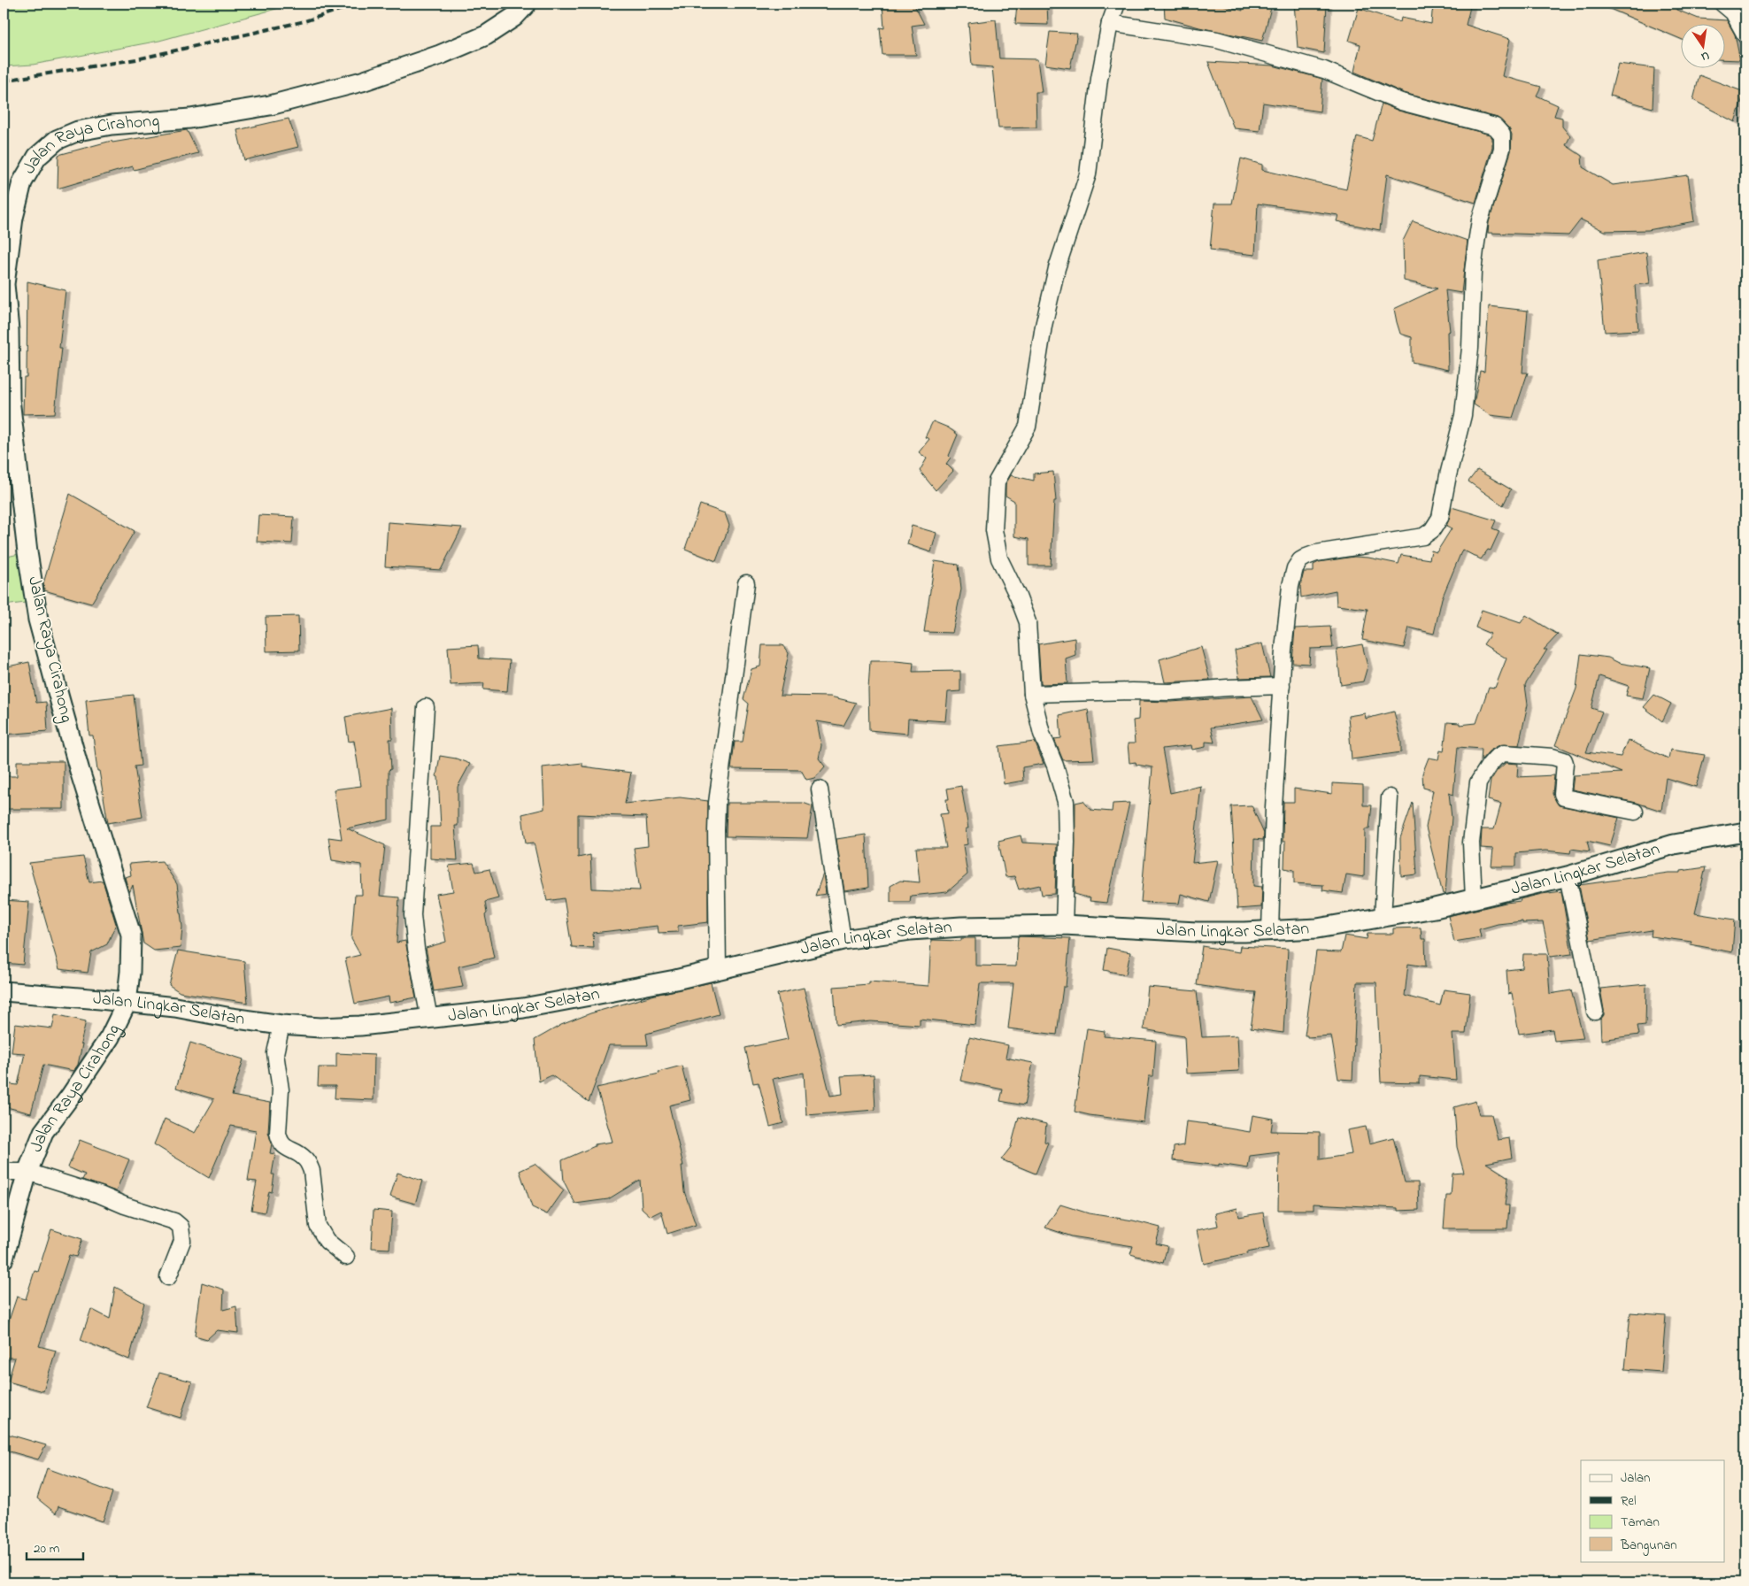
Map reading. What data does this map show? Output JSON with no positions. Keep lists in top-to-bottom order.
{
  "streets": {
    "street": ["Jalan Raya Cirahong", "Jalan Lingkar Selatan"]
  },
  "crossings": [
    ["Jalan Raya Cirahong", "Jalan Lingkar Selatan"]
  ],
  "legend": [
    "Jalan",
    "Rel",
    "Taman",
    "Bangunan"
  ],
  "scale_bar": "20 m",
  "north": "bottom"
}
